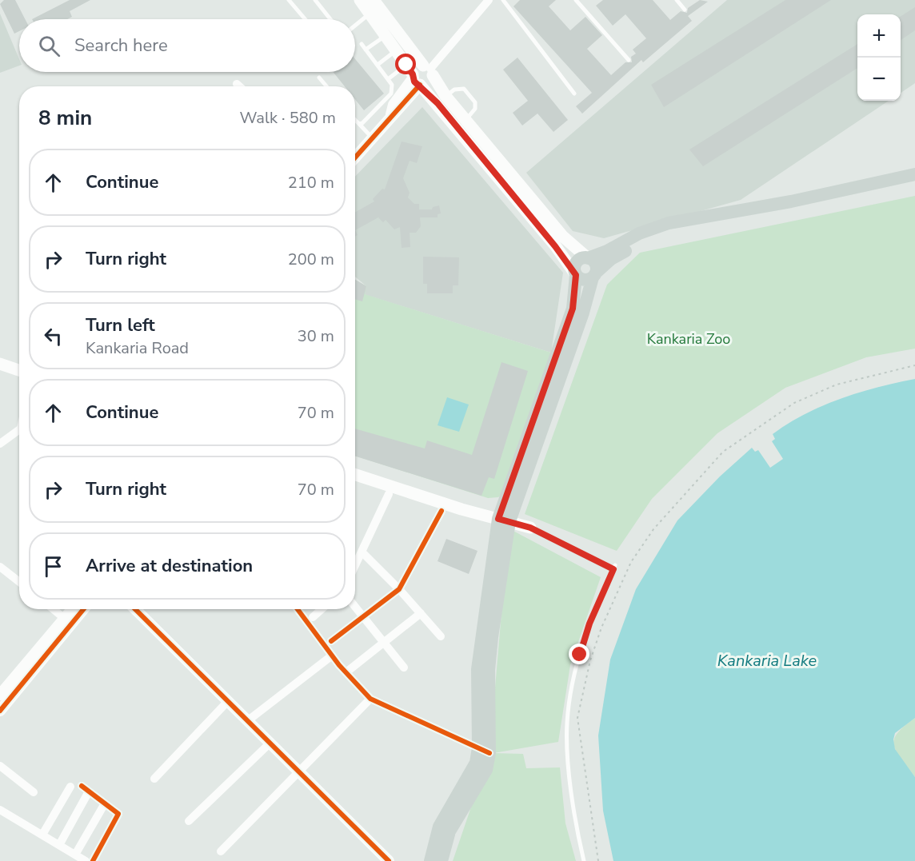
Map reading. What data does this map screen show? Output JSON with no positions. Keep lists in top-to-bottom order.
{
  "water": ["Kankaria Lake"],
  "parks": ["Kankaria Zoo"],
  "page": {
    "map_buttons": ["+", "−"],
    "search": "Search here",
    "heading": ["8 min", "Walk · 580 m"],
    "list": [
      ["Continue", "210 m"],
      ["Turn right", "200 m"],
      ["Turn left", "Kankaria Road", "30 m"],
      ["Continue", "70 m"],
      ["Turn right", "70 m"],
      "Arrive at destination"
    ]
  }
}
